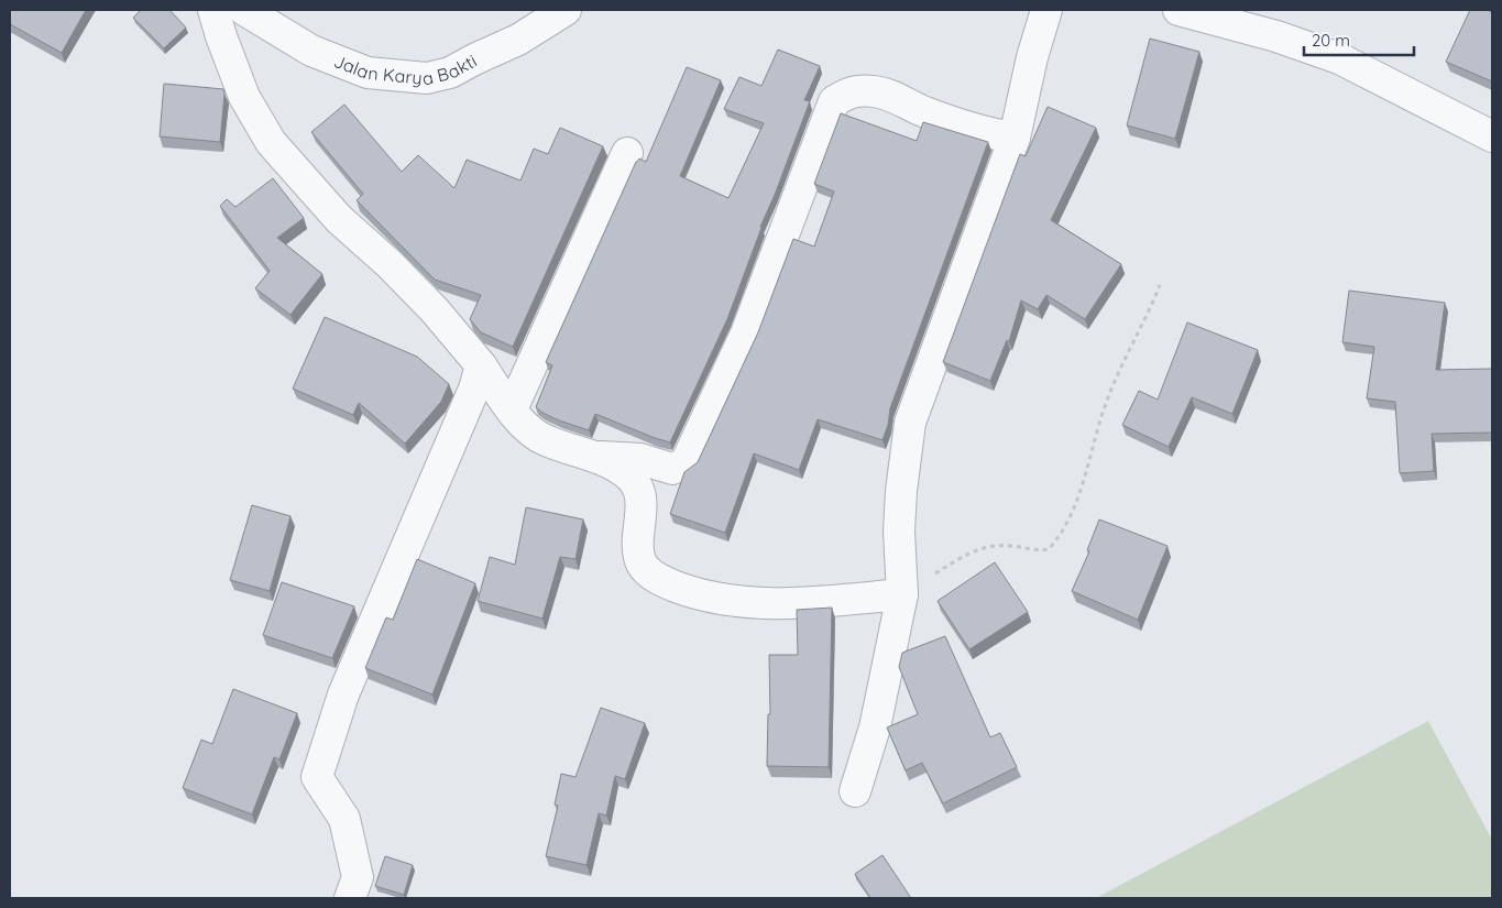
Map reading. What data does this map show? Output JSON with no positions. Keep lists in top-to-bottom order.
{
  "streets": {
    "street": ["Jalan Karya Bakti"]
  },
  "scale_bar": "20 m"
}
